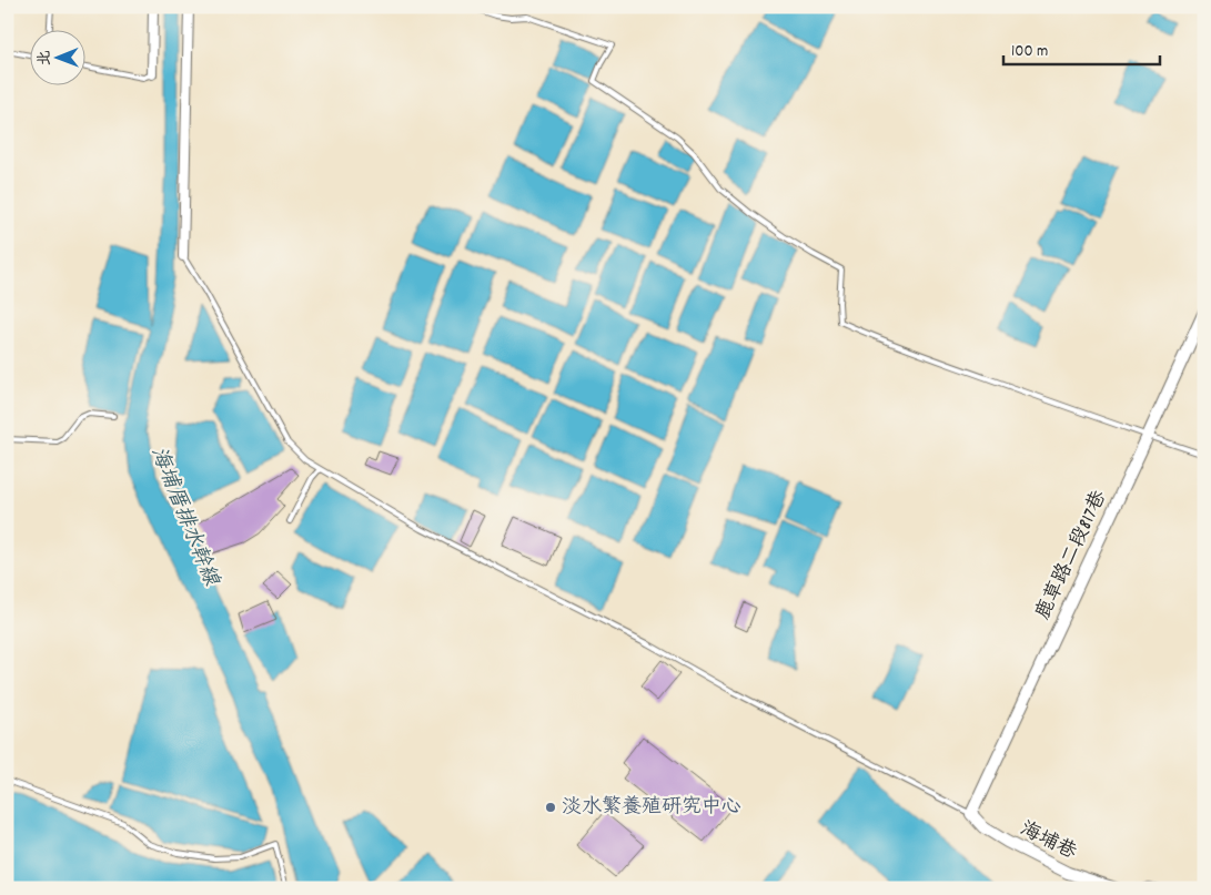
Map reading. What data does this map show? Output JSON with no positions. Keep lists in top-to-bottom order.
{
  "streets": {
    "street": ["鹿草路二段817巷", "海埔巷"]
  },
  "crossings": [
    ["鹿草路二段817巷", "海埔巷"]
  ],
  "water": ["海埔厝排水幹線"],
  "places": ["淡水繁養殖研究中心"],
  "scale_bar": "100 m",
  "north": "left"
}
